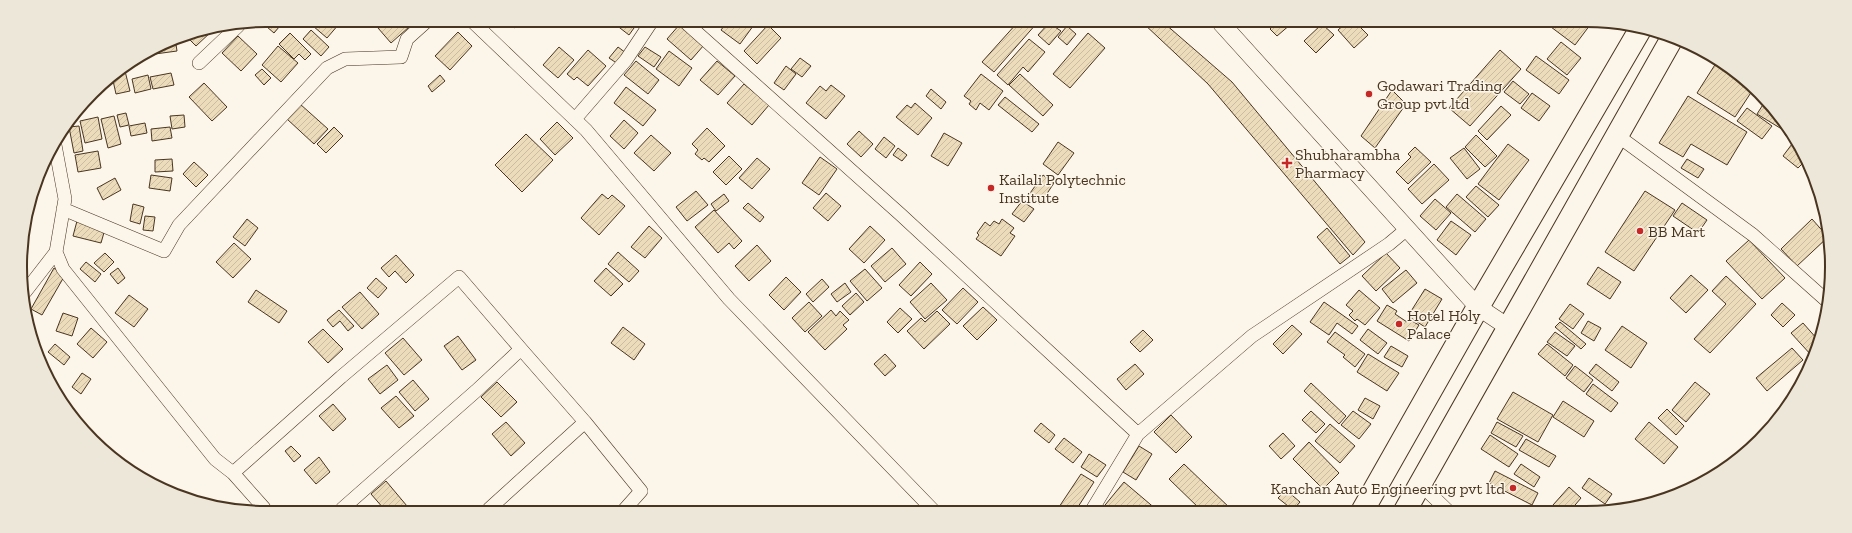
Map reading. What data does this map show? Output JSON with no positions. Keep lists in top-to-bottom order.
{
  "places": {
    "other": [
      "Godawari Trading Group pvt ltd",
      "Kailali Polytechnic Institute",
      "BB Mart",
      "Hotel Holy Palace",
      "Kanchan Auto Engineering pvt ltd"
    ],
    "health": ["Shubharambha Pharmacy"]
  }
}
